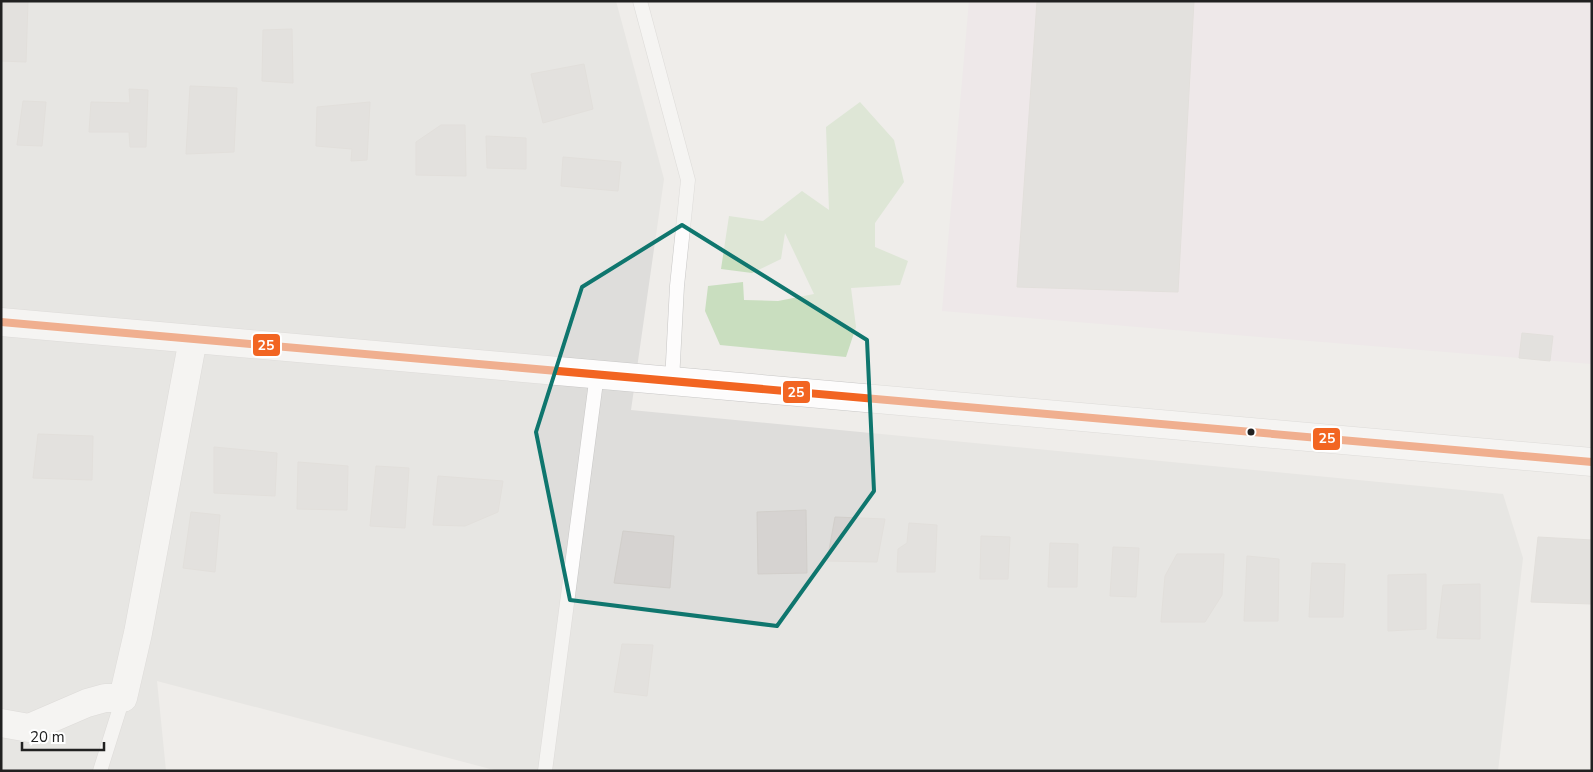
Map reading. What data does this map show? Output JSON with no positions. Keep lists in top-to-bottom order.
{
  "lines": ["transit line 25"],
  "scale_bar": "20 m"
}
